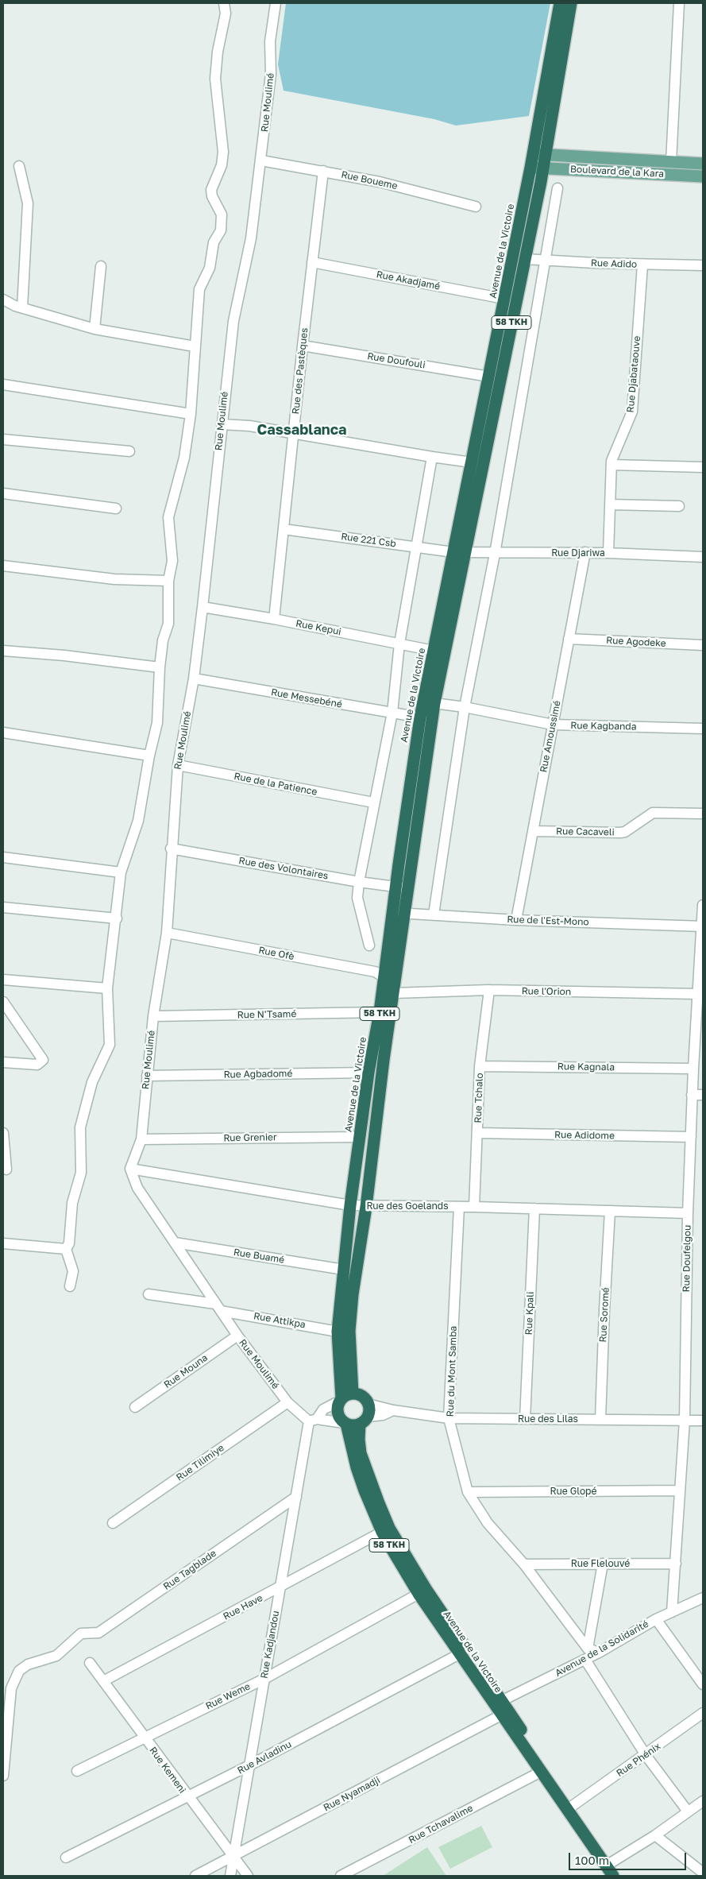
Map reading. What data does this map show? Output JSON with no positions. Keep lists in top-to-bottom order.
{
  "streets": {
    "highway": ["Avenue de la Victoire", "58 TKH"],
    "main road": ["Boulevard de la Kara"],
    "street": [
      "Rue Moulimé",
      "Rue Boueme",
      "Rue Adido",
      "Rue Akadjamé",
      "Rue Doufouli",
      "Rue des Pastèques",
      "Rue Djabataouve",
      "Rue 221 Csb",
      "Rue Djariwa",
      "Rue Kepui",
      "Rue Agodeke",
      "Rue Messebéné",
      "Rue Kagbanda",
      "Rue Amoussimé",
      "Rue de la Patience",
      "Rue Cacaveli",
      "Rue des Volontaires",
      "Rue de l'Est-Mono",
      "Rue Ofè",
      "Rue l'Orion",
      "Rue N'Tsamé",
      "Rue Kagnala",
      "Rue Agbadomé",
      "Rue Tchalo",
      "Rue Adidome",
      "Rue Grenier",
      "Rue des Goelands",
      "Rue Buamé",
      "Rue Doufelgou",
      "Rue Kpali",
      "Rue Soromé",
      "Rue Attikpa",
      "Rue Mouna",
      "Rue du Mont Samba",
      "Rue des Lilas",
      "Rue Tilimiye",
      "Rue Glopé",
      "Rue Flelouvé",
      "Rue Tagblade",
      "Rue Have",
      "Rue Kadjandou",
      "Avenue de la Solidarité",
      "Rue Weme",
      "Rue Avladinu",
      "Rue Phénix",
      "Rue Kemeni",
      "Rue Nyamadji",
      "Rue Tchavalime"
    ]
  },
  "crossings": [
    ["Rue Moulimé", "Rue Boueme"],
    ["Rue Moulimé", "Rue Kepui"],
    ["Rue Moulimé", "Rue Messebéné"],
    ["Rue Moulimé", "Rue de la Patience"],
    ["Rue Moulimé", "Rue des Volontaires"],
    ["Rue Moulimé", "Rue Ofè"],
    ["Rue Moulimé", "Rue N'Tsamé"],
    ["Rue Moulimé", "Rue Agbadomé"],
    ["Rue Moulimé", "Rue Grenier"],
    ["Rue Moulimé", "Rue des Goelands"],
    ["Rue Moulimé", "Rue Buamé"],
    ["Rue Moulimé", "Rue Attikpa"],
    ["Rue Moulimé", "Rue Mouna"],
    ["Rue Moulimé", "Rue Tilimiye"],
    ["Rue Moulimé", "Rue Kadjandou"],
    ["Boulevard de la Kara", "Avenue de la Victoire"],
    ["Rue Boueme", "Rue des Pastèques"],
    ["Avenue de la Victoire", "Rue Adido"],
    ["Avenue de la Victoire", "Rue Akadjamé"],
    ["Avenue de la Victoire", "Rue Doufouli"],
    ["Avenue de la Victoire", "Rue 221 Csb"],
    ["Avenue de la Victoire", "Rue Djariwa"],
    ["Avenue de la Victoire", "Rue Kepui"],
    ["Avenue de la Victoire", "Rue Messebéné"],
    ["Avenue de la Victoire", "Rue Kagbanda"],
    ["Avenue de la Victoire", "Rue des Volontaires"],
    ["Avenue de la Victoire", "Rue de l'Est-Mono"],
    ["Avenue de la Victoire", "Rue Ofè"],
    ["Avenue de la Victoire", "Rue l'Orion"],
    ["Avenue de la Victoire", "Rue N'Tsamé"],
    ["Avenue de la Victoire", "Rue Agbadomé"],
    ["Avenue de la Victoire", "Rue Grenier"],
    ["Avenue de la Victoire", "Rue des Goelands"],
    ["Avenue de la Victoire", "Rue Buamé"],
    ["Avenue de la Victoire", "Rue Attikpa"],
    ["Avenue de la Victoire", "Rue des Lilas"],
    ["Avenue de la Victoire", "Rue Have"],
    ["Avenue de la Victoire", "Avenue de la Solidarité"],
    ["Avenue de la Victoire", "Rue Weme"],
    ["Avenue de la Victoire", "Rue Avladinu"],
    ["Avenue de la Victoire", "Rue Phénix"],
    ["Avenue de la Victoire", "Rue Nyamadji"],
    ["Avenue de la Victoire", "Rue Tchavalime"],
    ["Rue Adido", "Rue Djabataouve"],
    ["Rue Akadjamé", "Rue des Pastèques"],
    ["Rue Doufouli", "Rue des Pastèques"],
    ["Rue des Pastèques", "Rue 221 Csb"],
    ["Rue des Pastèques", "Rue Kepui"],
    ["Rue Djabataouve", "Rue Djariwa"],
    ["Rue 221 Csb", "Rue Djariwa"],
    ["Rue Djariwa", "Rue Amoussimé"],
    ["Rue Agodeke", "Rue Amoussimé"],
    ["Rue Kagbanda", "Rue Amoussimé"],
    ["Rue Amoussimé", "Rue Cacaveli"],
    ["Rue Amoussimé", "Rue de l'Est-Mono"],
    ["Rue de l'Est-Mono", "Rue Doufelgou"],
    ["Rue l'Orion", "Rue Tchalo"],
    ["Rue l'Orion", "Rue Doufelgou"],
    ["Rue Kagnala", "Rue Tchalo"],
    ["Rue Kagnala", "Rue Doufelgou"],
    ["Rue Tchalo", "Rue Adidome"],
    ["Rue Tchalo", "Rue des Goelands"],
    ["Rue Adidome", "Rue Doufelgou"],
    ["Rue des Goelands", "Rue Doufelgou"],
    ["Rue des Goelands", "Rue Kpali"],
    ["Rue des Goelands", "Rue Soromé"],
    ["Rue des Goelands", "Rue du Mont Samba"],
    ["Rue Doufelgou", "Rue des Lilas"],
    ["Rue Doufelgou", "Rue Glopé"],
    ["Rue Doufelgou", "Rue Flelouvé"],
    ["Rue Doufelgou", "Avenue de la Solidarité"],
    ["Rue Kpali", "Rue des Lilas"],
    ["Rue Soromé", "Rue des Lilas"],
    ["Rue du Mont Samba", "Rue des Lilas"],
    ["Rue du Mont Samba", "Rue Glopé"],
    ["Rue du Mont Samba", "Rue Flelouvé"],
    ["Rue Tagblade", "Rue Kadjandou"],
    ["Rue Have", "Rue Kadjandou"],
    ["Rue Have", "Rue Kemeni"],
    ["Rue Kadjandou", "Rue Weme"],
    ["Rue Kadjandou", "Rue Avladinu"],
    ["Rue Kadjandou", "Rue Kemeni"],
    ["Rue Kadjandou", "Rue Nyamadji"],
    ["Avenue de la Solidarité", "Rue Nyamadji"],
    ["Rue Weme", "Rue Kemeni"],
    ["Rue Avladinu", "Rue Kemeni"],
    ["Rue Kemeni", "Rue Nyamadji"]
  ],
  "districts": ["Cassablanca"],
  "scale_bar": "100 m"
}
